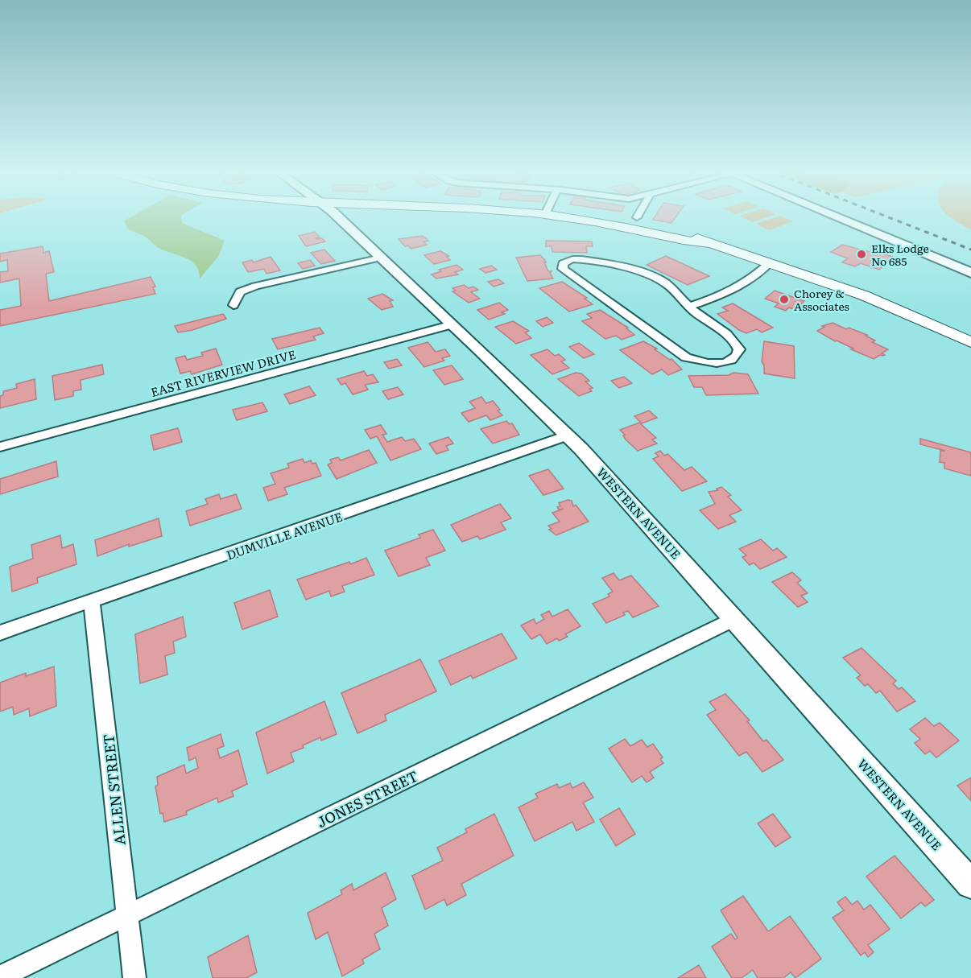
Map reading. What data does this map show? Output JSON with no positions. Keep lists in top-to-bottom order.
{
  "streets": {
    "street": [
      "EAST RIVERVIEW DRIVE",
      "WESTERN AVENUE",
      "DUMVILLE AVENUE",
      "ALLEN STREET",
      "JONES STREET"
    ]
  },
  "crossings": [
    ["EAST RIVERVIEW DRIVE", "WESTERN AVENUE"],
    ["WESTERN AVENUE", "DUMVILLE AVENUE"],
    ["WESTERN AVENUE", "JONES STREET"],
    ["DUMVILLE AVENUE", "ALLEN STREET"],
    ["ALLEN STREET", "JONES STREET"]
  ],
  "places": ["Elks Lodge No 685", "Chorey & Associates"]
}
